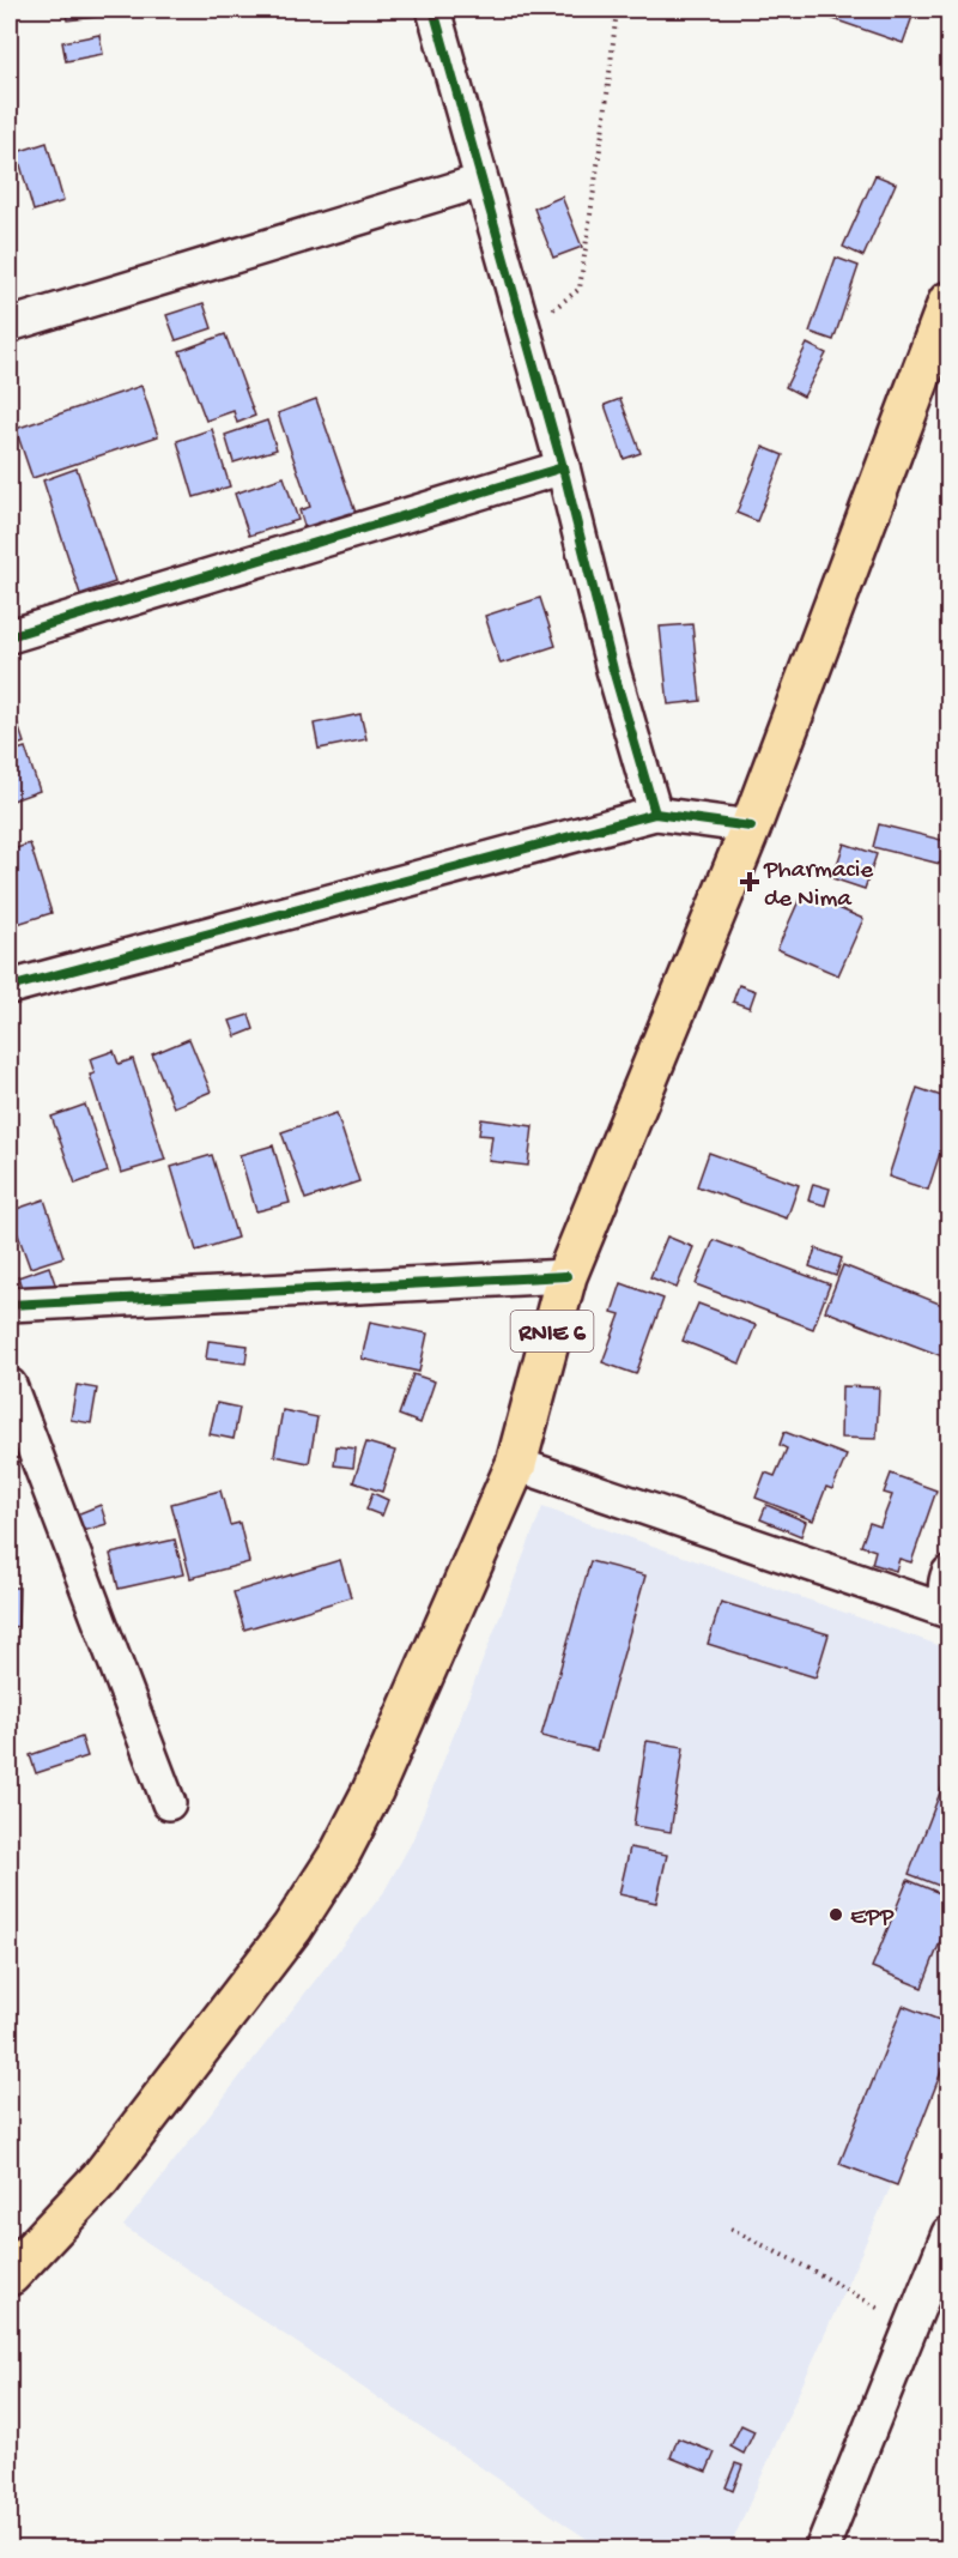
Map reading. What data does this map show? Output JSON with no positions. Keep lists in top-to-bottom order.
{
  "streets": {
    "main road": ["RNIE 6"]
  },
  "places": {
    "health": ["Pharmacie de Nima"],
    "other": ["EPP"]
  }
}
